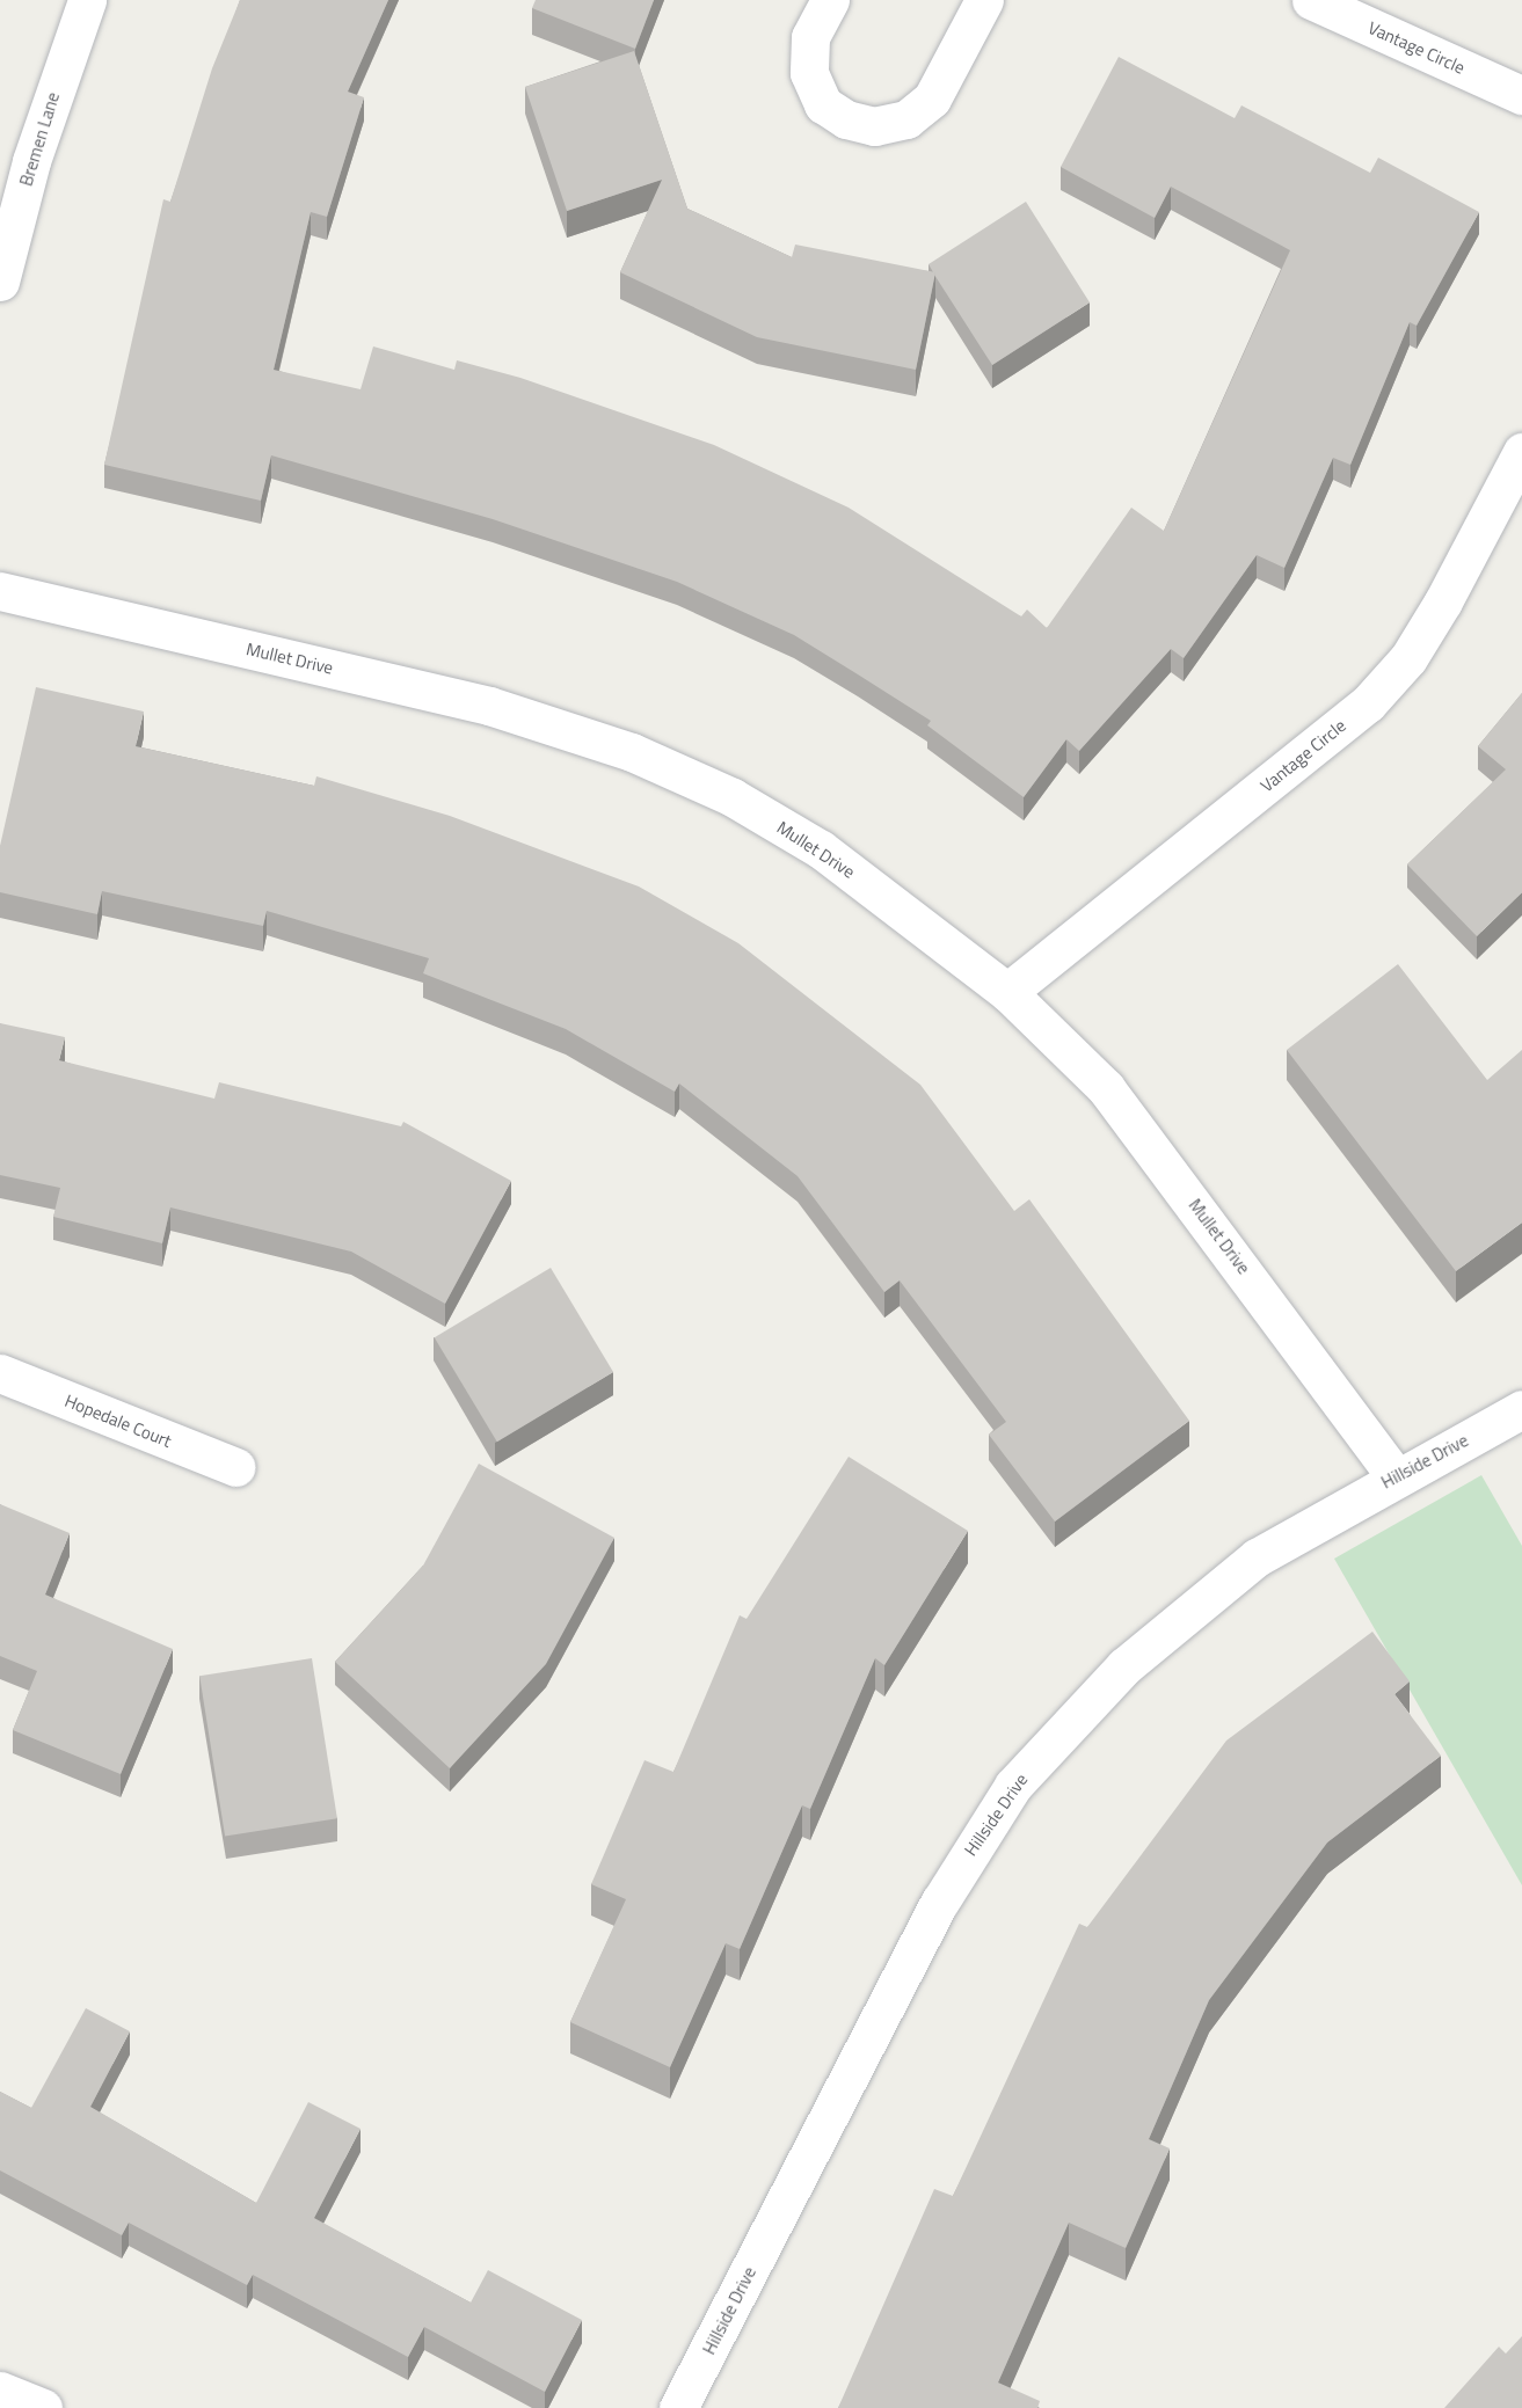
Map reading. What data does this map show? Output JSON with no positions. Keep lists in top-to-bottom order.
{
  "streets": {
    "street": [
      "Vantage Circle",
      "Bremen Lane",
      "Mullet Drive",
      "Hopedale Court",
      "Hillside Drive"
    ]
  },
  "crossings": [
    ["Vantage Circle", "Mullet Drive"],
    ["Mullet Drive", "Hillside Drive"]
  ]
}
